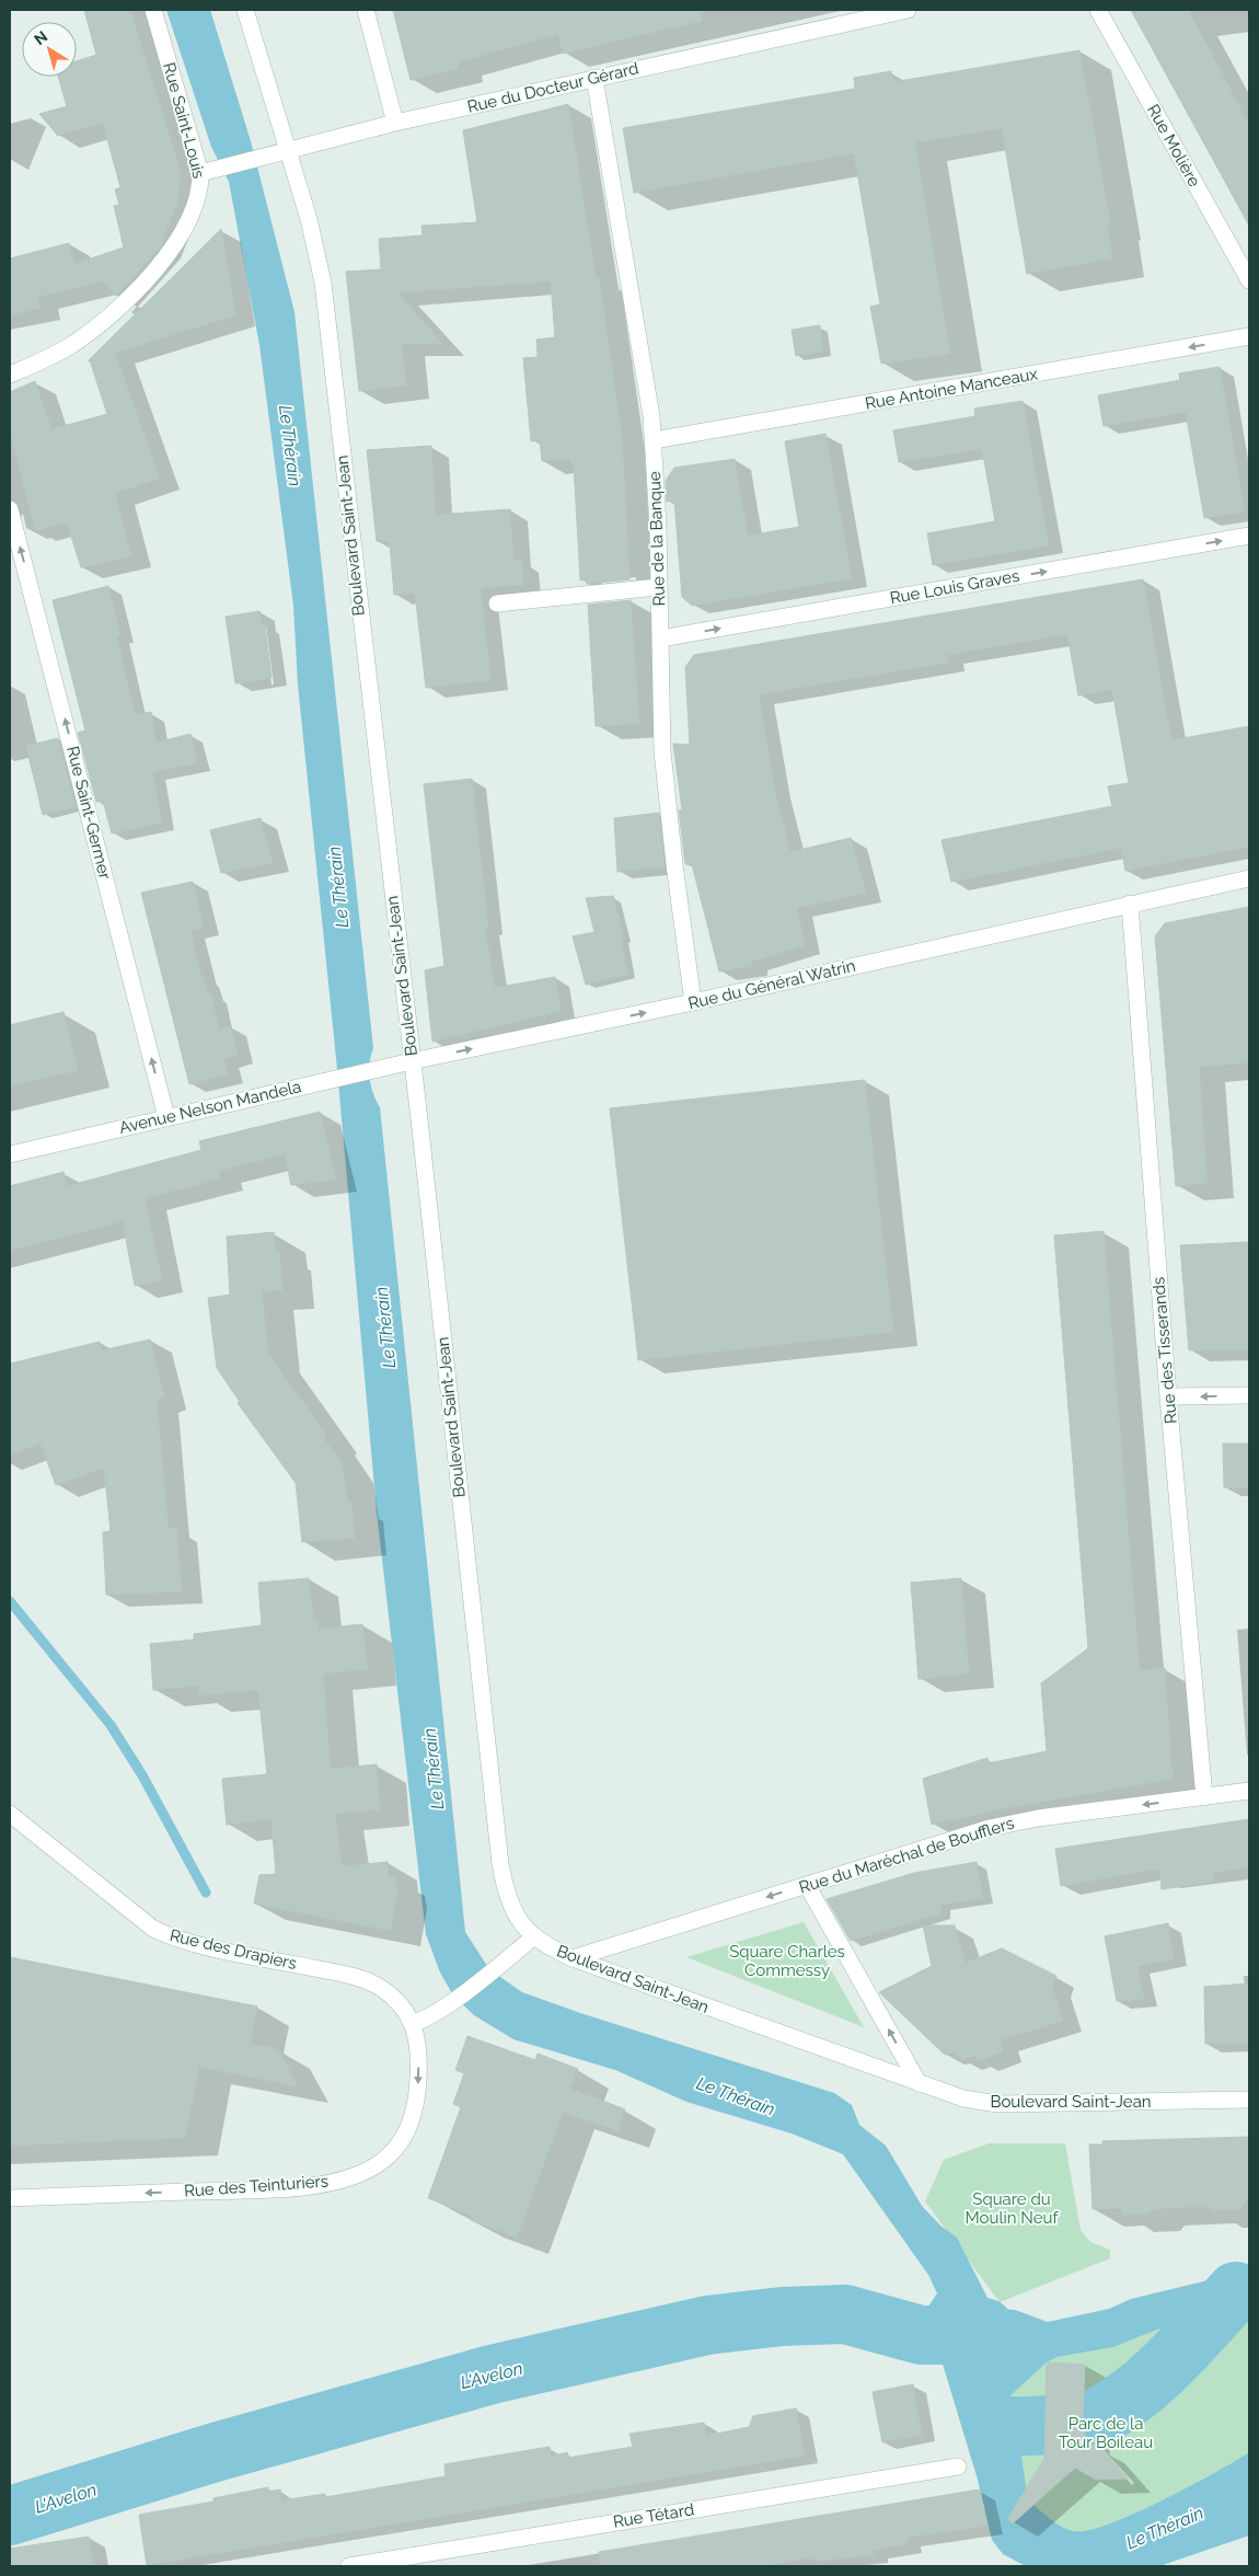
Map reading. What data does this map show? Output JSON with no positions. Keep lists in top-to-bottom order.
{
  "streets": {
    "street": [
      "Rue du Docteur Gérard",
      "Rue Saint-Louis",
      "Rue Molière",
      "Rue Antoine Manceaux",
      "Boulevard Saint-Jean",
      "Rue de la Banque",
      "Rue Louis Graves",
      "Rue Saint-Germer",
      "Rue du Général Watrin",
      "Avenue Nelson Mandela",
      "Rue des Tisserands",
      "Rue du Maréchal de Boufflers",
      "Rue des Drapiers",
      "Rue des Teinturiers",
      "Rue Tétard"
    ]
  },
  "crossings": [
    ["Rue du Docteur Gérard", "Rue Saint-Louis"],
    ["Rue du Docteur Gérard", "Boulevard Saint-Jean"],
    ["Rue du Docteur Gérard", "Rue de la Banque"],
    ["Rue Antoine Manceaux", "Rue de la Banque"],
    ["Boulevard Saint-Jean", "Rue du Général Watrin"],
    ["Boulevard Saint-Jean", "Avenue Nelson Mandela"],
    ["Boulevard Saint-Jean", "Rue du Maréchal de Boufflers"],
    ["Rue de la Banque", "Rue Louis Graves"],
    ["Rue de la Banque", "Rue du Général Watrin"],
    ["Rue Saint-Germer", "Avenue Nelson Mandela"],
    ["Rue du Général Watrin", "Avenue Nelson Mandela"],
    ["Rue du Général Watrin", "Rue des Tisserands"],
    ["Rue des Tisserands", "Rue du Maréchal de Boufflers"],
    ["Rue des Drapiers", "Rue des Teinturiers"]
  ],
  "one_way": [
    "Rue Antoine Manceaux",
    "Rue Louis Graves",
    "Rue Saint-Germer",
    "Rue du Maréchal de Boufflers",
    "Rue des Teinturiers"
  ],
  "water": ["Le Thérain", "L'Avelon"],
  "parks": ["Square Charles Commessy", "Square du Moulin Neuf", "Parc de la Tour Boileau"],
  "north": "top left"
}
